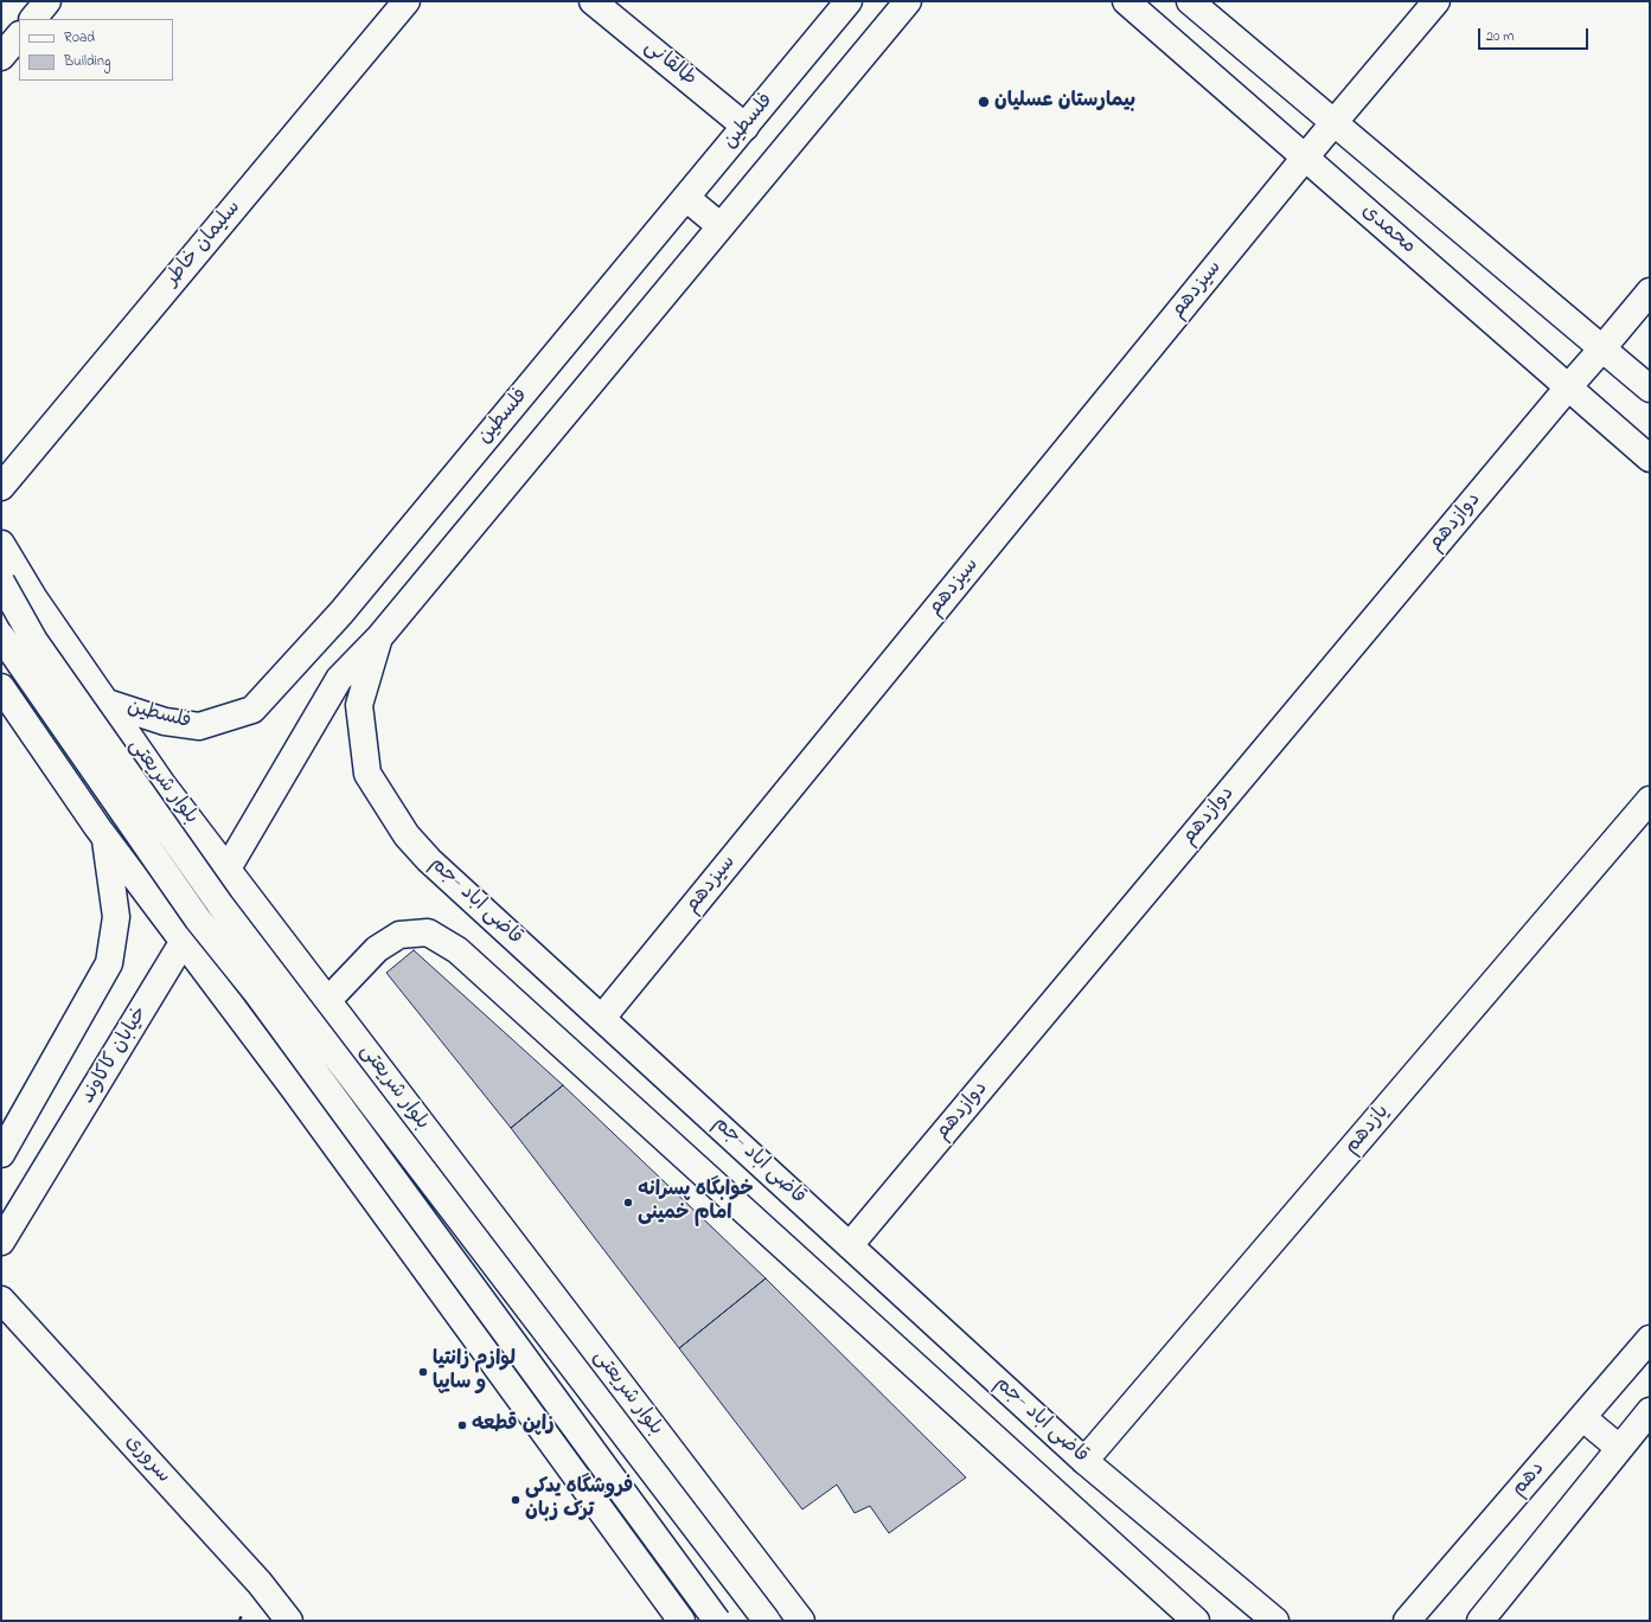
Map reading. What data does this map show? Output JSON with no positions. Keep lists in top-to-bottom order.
{
  "streets": {
    "main road": [
      "طالقانی",
      "فلسطین",
      "محمدی",
      "سلیمان خاطر",
      "سیزدهم",
      "دوازدهم",
      "بلوار شریعتی",
      "قاضی اباد -جم",
      "خیابان کاکاوند",
      "یازدهم",
      "سروری",
      "دهم"
    ]
  },
  "crossings": [
    ["طالقانی", "فلسطین"],
    ["فلسطین", "بلوار شریعتی"],
    ["محمدی", "سیزدهم"],
    ["محمدی", "دوازدهم"],
    ["سیزدهم", "قاضی اباد -جم"],
    ["دوازدهم", "قاضی اباد -جم"],
    ["بلوار شریعتی", "خیابان کاکاوند"],
    ["قاضی اباد -جم", "خیابان کاکاوند"],
    ["قاضی اباد -جم", "یازدهم"]
  ],
  "places": [
    "بیمارستان عسلیان",
    "خوابگاه پسرانه امام خمینی",
    "لوازم زانتیا و سایپا",
    "زاپن قطعه",
    "فروشگاه یدکی ترک زبان"
  ],
  "legend": ["Road", "Building"],
  "scale_bar": "20 m"
}
